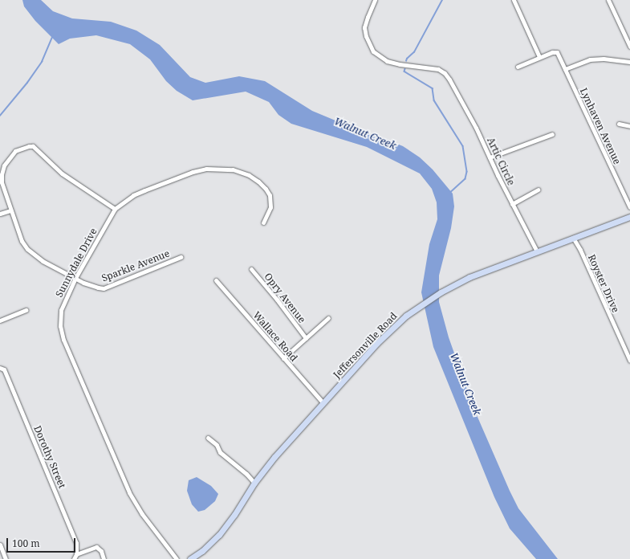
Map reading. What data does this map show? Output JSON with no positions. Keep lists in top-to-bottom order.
{
  "streets": {
    "street": [
      "Lynhaven Avenue",
      "Artic Circle",
      "Sunnydale Drive",
      "Sparkle Avenue",
      "Royster Drive",
      "Opry Avenue",
      "Wallace Road",
      "Jeffersonville Road",
      "Dorothy Street"
    ]
  },
  "crossings": [
    ["Artic Circle", "Jeffersonville Road"],
    ["Sunnydale Drive", "Sparkle Avenue"],
    ["Royster Drive", "Jeffersonville Road"],
    ["Wallace Road", "Jeffersonville Road"]
  ],
  "water": ["Walnut Creek"],
  "scale_bar": "100 m"
}
